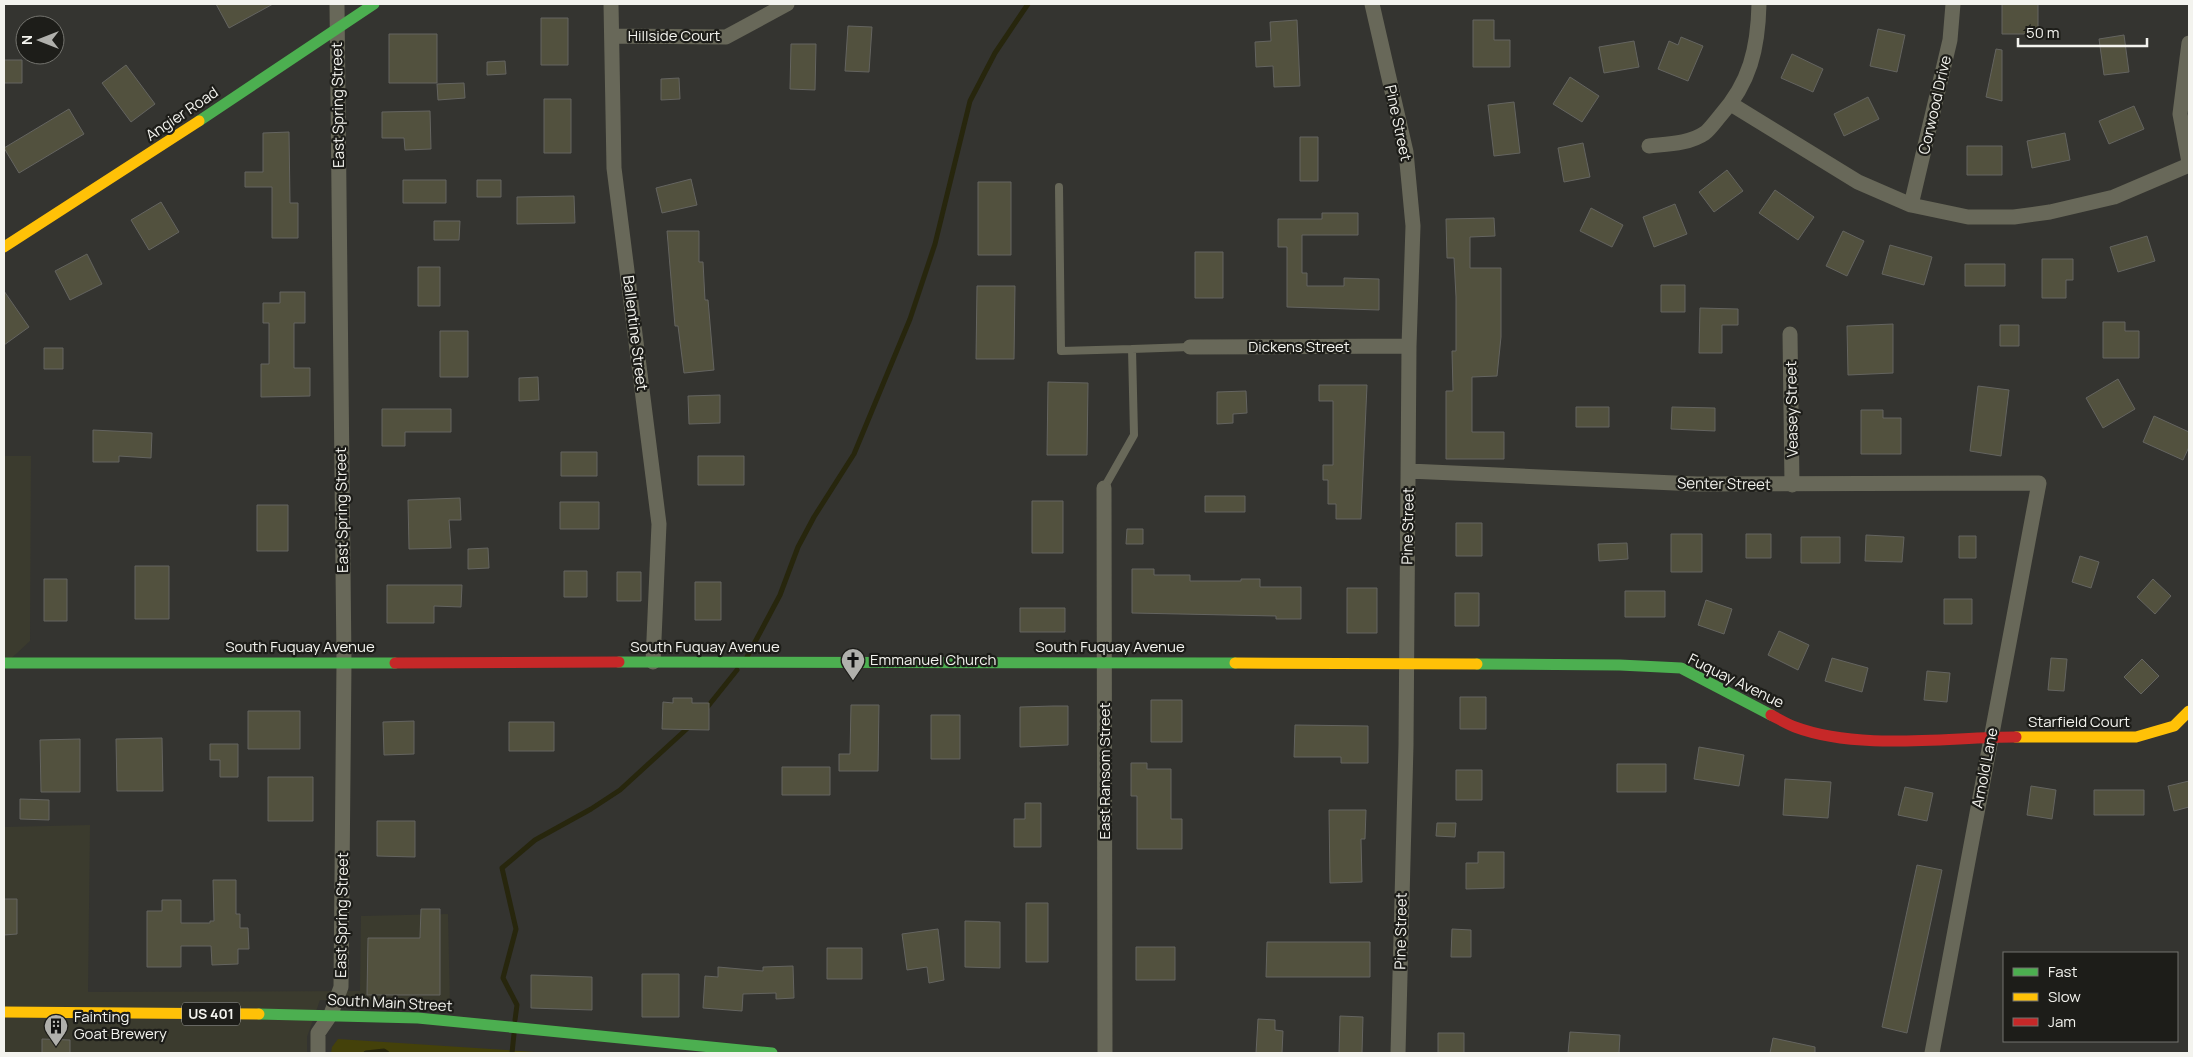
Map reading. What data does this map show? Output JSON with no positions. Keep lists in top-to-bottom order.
{
  "streets": {
    "street": [
      "Hillside Court",
      "East Spring Street",
      "Corwood Drive",
      "Angier Road",
      "Pine Street",
      "Ballentine Street",
      "Dickens Street",
      "Veasey Street",
      "Senter Street",
      "South Fuquay Avenue",
      "Fuquay Avenue",
      "Starfield Court",
      "Arnold Lane",
      "East Ransom Street",
      "South Main Street",
      "US 401"
    ]
  },
  "crossings": [
    ["Hillside Court", "Ballentine Street"],
    ["East Spring Street", "Angier Road"],
    ["East Spring Street", "South Fuquay Avenue"],
    ["East Spring Street", "South Main Street"],
    ["Pine Street", "Dickens Street"],
    ["Pine Street", "Senter Street"],
    ["Pine Street", "South Fuquay Avenue"],
    ["Pine Street", "Fuquay Avenue"],
    ["Ballentine Street", "South Fuquay Avenue"],
    ["Veasey Street", "Senter Street"],
    ["Senter Street", "Arnold Lane"],
    ["South Fuquay Avenue", "Fuquay Avenue"],
    ["South Fuquay Avenue", "East Ransom Street"],
    ["Fuquay Avenue", "Starfield Court"],
    ["Fuquay Avenue", "Arnold Lane"],
    ["Starfield Court", "Arnold Lane"]
  ],
  "places": {
    "church": ["Emmanuel Church"],
    "building": ["Fainting Goat Brewery"]
  },
  "legend": ["Fast", "Slow", "Jam"],
  "scale_bar": "50 m",
  "north": "left"
}
